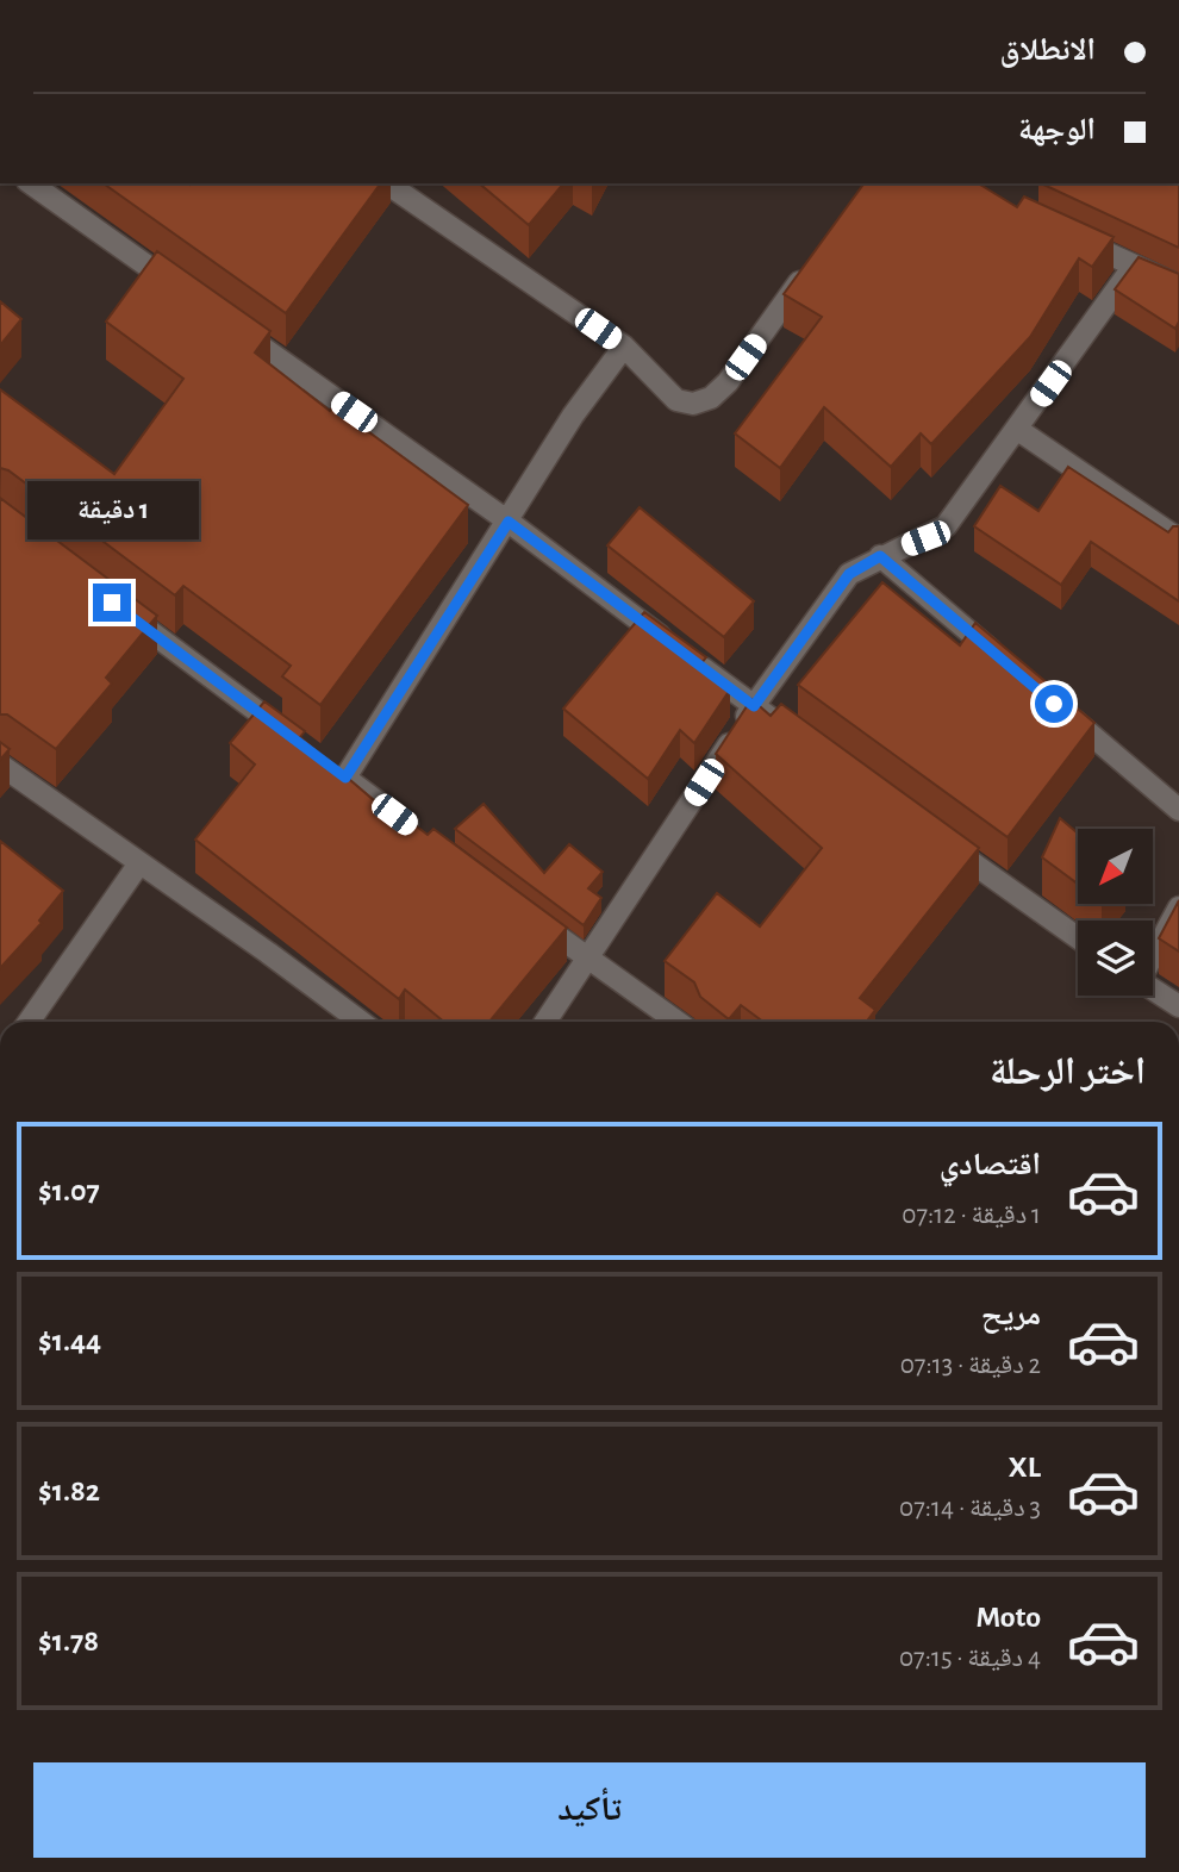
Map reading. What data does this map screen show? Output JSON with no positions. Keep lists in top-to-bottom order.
{
  "north": "bottom left",
  "page": {
    "banner": ["الانطلاق", "الوجهة"],
    "bubble": "1 دقيقة",
    "heading": "اختر الرحلة",
    "list": [
      {
        "name": "اقتصادي",
        "note": "1 دقيقة · 07:12",
        "value": "$1.07"
      },
      {
        "name": "مريح",
        "note": "2 دقيقة · 07:13",
        "value": "$1.44"
      },
      {
        "name": "XL",
        "note": "3 دقيقة · 07:14",
        "value": "$1.82"
      },
      {
        "name": "Moto",
        "note": "4 دقيقة · 07:15",
        "value": "$1.78"
      }
    ],
    "buttons": "تأكيد"
  }
}
